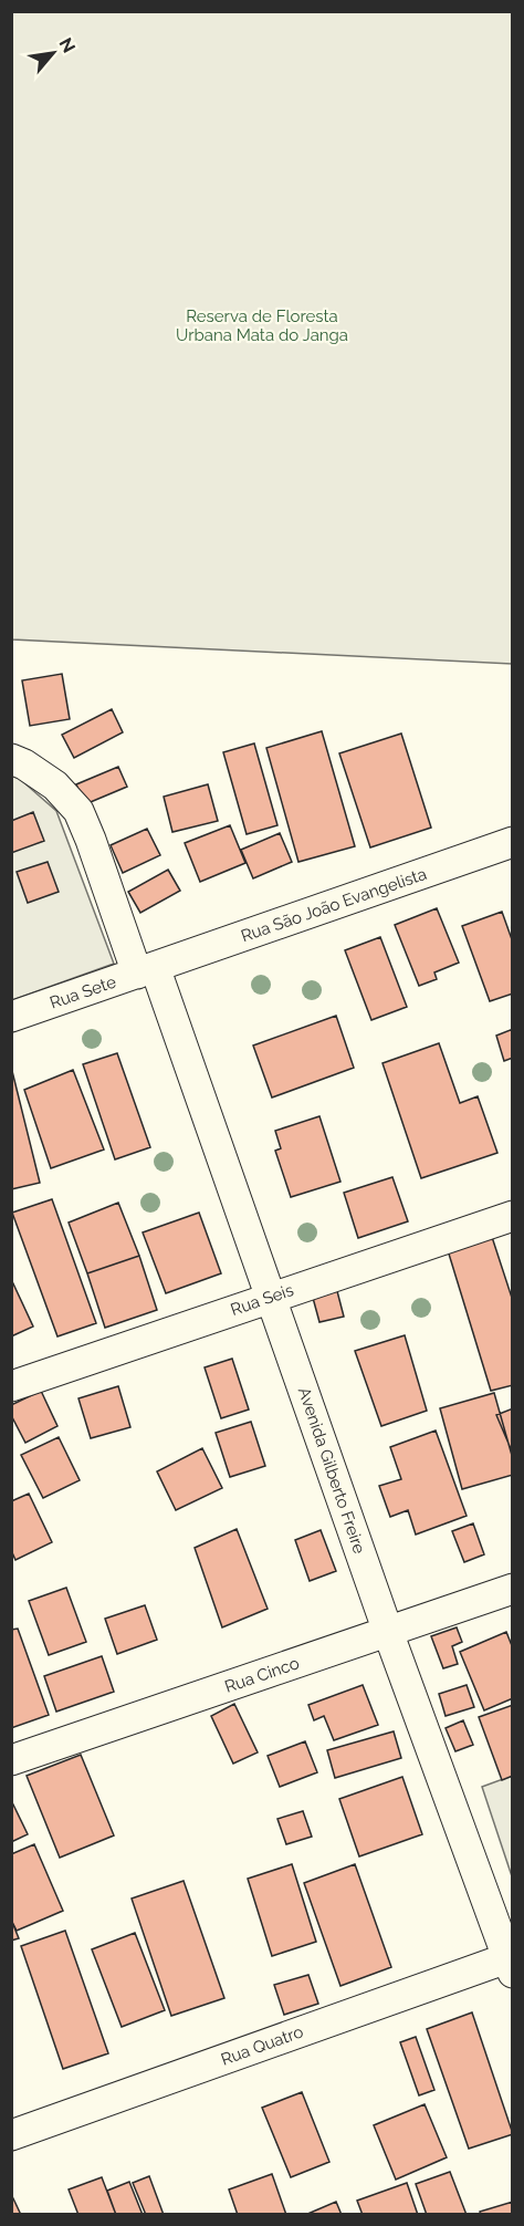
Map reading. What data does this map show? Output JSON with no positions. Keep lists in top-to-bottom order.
{
  "streets": {
    "street": [
      "Rua São João Evangelista",
      "Rua Sete",
      "Rua Seis",
      "Avenida Gilberto Freire",
      "Rua Cinco",
      "Rua Quatro"
    ]
  },
  "crossings": [
    ["Rua São João Evangelista", "Rua Sete"],
    ["Rua São João Evangelista", "Avenida Gilberto Freire"],
    ["Rua Sete", "Avenida Gilberto Freire"],
    ["Rua Seis", "Avenida Gilberto Freire"],
    ["Avenida Gilberto Freire", "Rua Cinco"],
    ["Avenida Gilberto Freire", "Rua Quatro"]
  ],
  "parks": ["Reserva de Floresta Urbana Mata do Janga"],
  "north": "top right"
}
